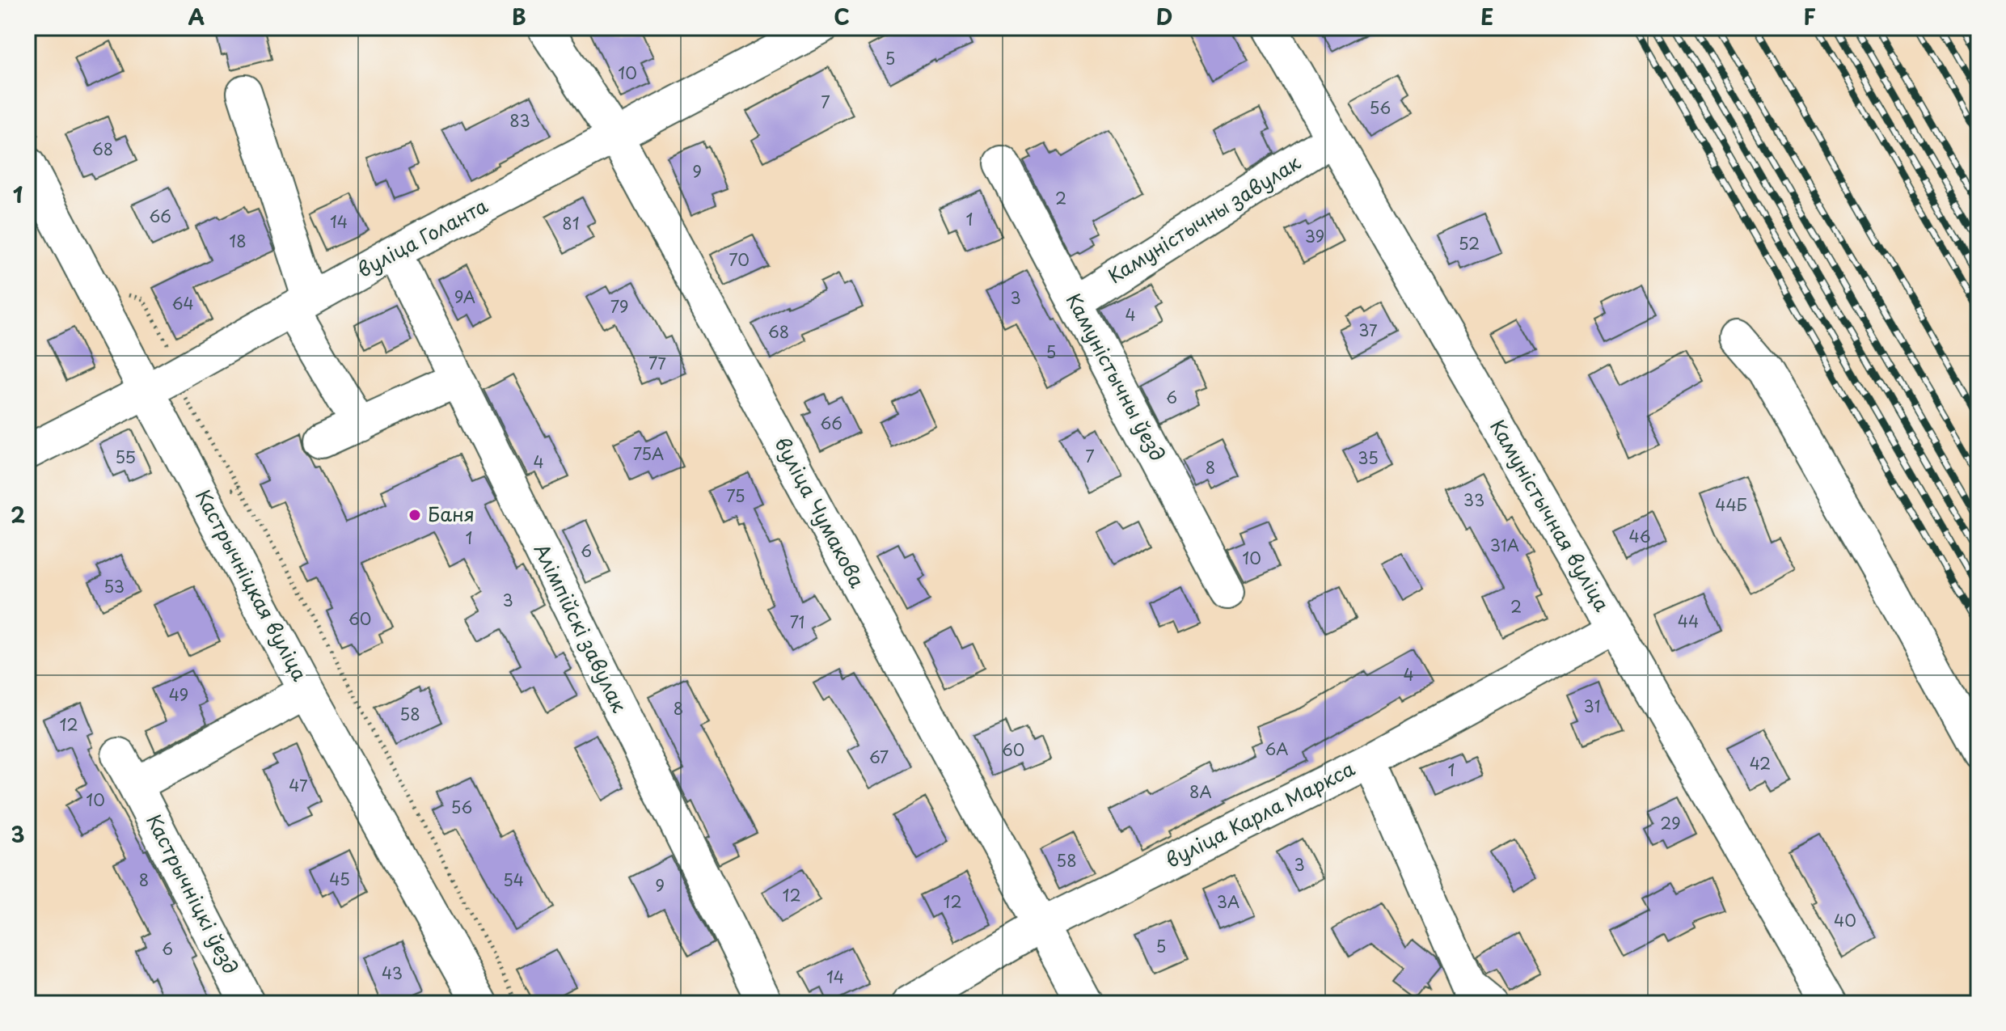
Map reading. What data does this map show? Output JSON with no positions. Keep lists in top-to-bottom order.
{
  "streets": {
    "street": [
      "Камуністычны завулак",
      "вуліца Голанта",
      "Камуністычны ўезд",
      "вуліца Чумакова",
      "Камуністычная вуліца",
      "Кастрычніцкая вуліца",
      "Алімпійскі завулак",
      "вуліца Карла Маркса",
      "Кастрычніцкі ўезд"
    ]
  },
  "crossings": [
    ["Камуністычны завулак", "Камуністычны ўезд"],
    ["Камуністычны завулак", "Камуністычная вуліца"],
    ["вуліца Голанта", "вуліца Чумакова"],
    ["вуліца Голанта", "Кастрычніцкая вуліца"],
    ["вуліца Голанта", "Алімпійскі завулак"],
    ["вуліца Чумакова", "вуліца Карла Маркса"],
    ["Камуністычная вуліца", "вуліца Карла Маркса"]
  ],
  "places": ["Баня"],
  "house_numbers": [
    "5",
    "10",
    "7",
    "56",
    "83",
    "68",
    "9",
    "2",
    "66",
    "1",
    "14",
    "81",
    "39",
    "18",
    "52",
    "70",
    "9А",
    "3",
    "64",
    "79",
    "4",
    "37",
    "68",
    "5",
    "77",
    "6",
    "66",
    "75А",
    "7",
    "55",
    "35",
    "4",
    "8",
    "75",
    "33",
    "44Б",
    "46",
    "1",
    "31А",
    "6",
    "10",
    "53",
    "3",
    "2",
    "60",
    "44",
    "71",
    "4",
    "49",
    "31",
    "8",
    "58",
    "12",
    "6А",
    "60",
    "67",
    "42",
    "1",
    "47",
    "8А",
    "10",
    "56",
    "29",
    "58",
    "3",
    "45",
    "8",
    "54",
    "9",
    "12",
    "12",
    "3А",
    "40",
    "5",
    "6",
    "43",
    "14"
  ],
  "grid": {
    "columns": [
      "A",
      "B",
      "C",
      "D",
      "E",
      "F"
    ],
    "rows": ["1", "2", "3"]
  }
}
